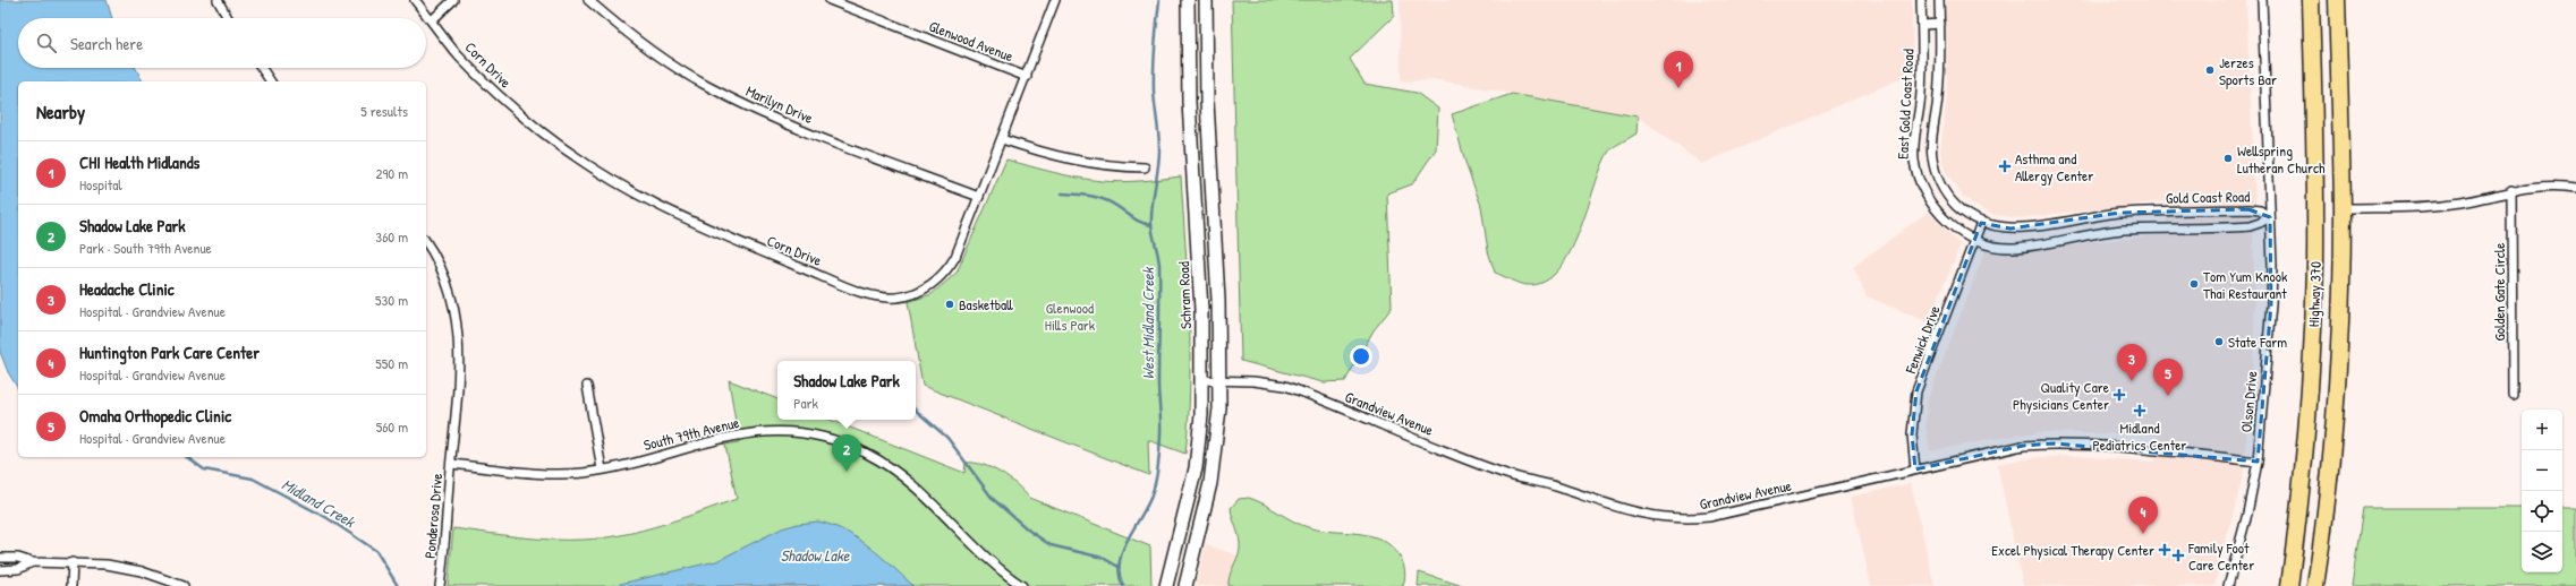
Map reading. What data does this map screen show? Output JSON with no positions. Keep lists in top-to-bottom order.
{
  "streets": {
    "highway": ["Highway 370"],
    "main road": ["Schram Road"],
    "street": [
      "Glenwood Avenue",
      "Corn Drive",
      "Marilyn Drive",
      "East Gold Coast Road",
      "Gold Coast Road",
      "Golden Gate Circle",
      "Fenwick Drive",
      "Olson Drive",
      "Grandview Avenue",
      "South 79th Avenue",
      "Ponderosa Drive"
    ]
  },
  "crossings": [
    ["Glenwood Avenue", "Corn Drive"],
    ["Corn Drive", "Marilyn Drive"],
    ["East Gold Coast Road", "Gold Coast Road"],
    ["East Gold Coast Road", "Fenwick Drive"],
    ["Gold Coast Road", "Fenwick Drive"],
    ["Gold Coast Road", "Olson Drive"],
    ["Schram Road", "Grandview Avenue"],
    ["Fenwick Drive", "Grandview Avenue"],
    ["Olson Drive", "Grandview Avenue"],
    ["South 79th Avenue", "Ponderosa Drive"]
  ],
  "water": ["West Midland Creek", "Midland Creek", "Shadow Lake"],
  "parks": ["Glenwood Hills Park"],
  "places": {
    "other": [
      "Jerzes Sports Bar",
      "Wellspring Lutheran Church",
      "Tom Yum Knook Thai Restaurant",
      "Basketball",
      "State Farm"
    ],
    "health": [
      "Asthma and Allergy Center",
      "Quality Care Physicians Center",
      "Midland Pediatrics Center",
      "Excel Physical Therapy Center",
      "Family Foot Care Center"
    ]
  },
  "page": {
    "search": "Search here",
    "pins": [
      "1",
      "3",
      "5",
      "2",
      "4"
    ],
    "heading": ["Nearby", "5 results"],
    "list": [
      {
        "mark": "1",
        "name": "CHI Health Midlands",
        "note": "Hospital",
        "value": "290 m"
      },
      {
        "mark": "2",
        "name": "Shadow Lake Park",
        "note": "Park · South 79th Avenue",
        "value": "360 m"
      },
      {
        "mark": "3",
        "name": "Headache Clinic",
        "note": "Hospital · Grandview Avenue",
        "value": "530 m"
      },
      {
        "mark": "4",
        "name": "Huntington Park Care Center",
        "note": "Hospital · Grandview Avenue",
        "value": "550 m"
      },
      {
        "mark": "5",
        "name": "Omaha Orthopedic Clinic",
        "note": "Hospital · Grandview Avenue",
        "value": "560 m"
      }
    ],
    "popup": ["Shadow Lake Park", "Park"],
    "map_buttons": ["+", "−"]
  }
}
